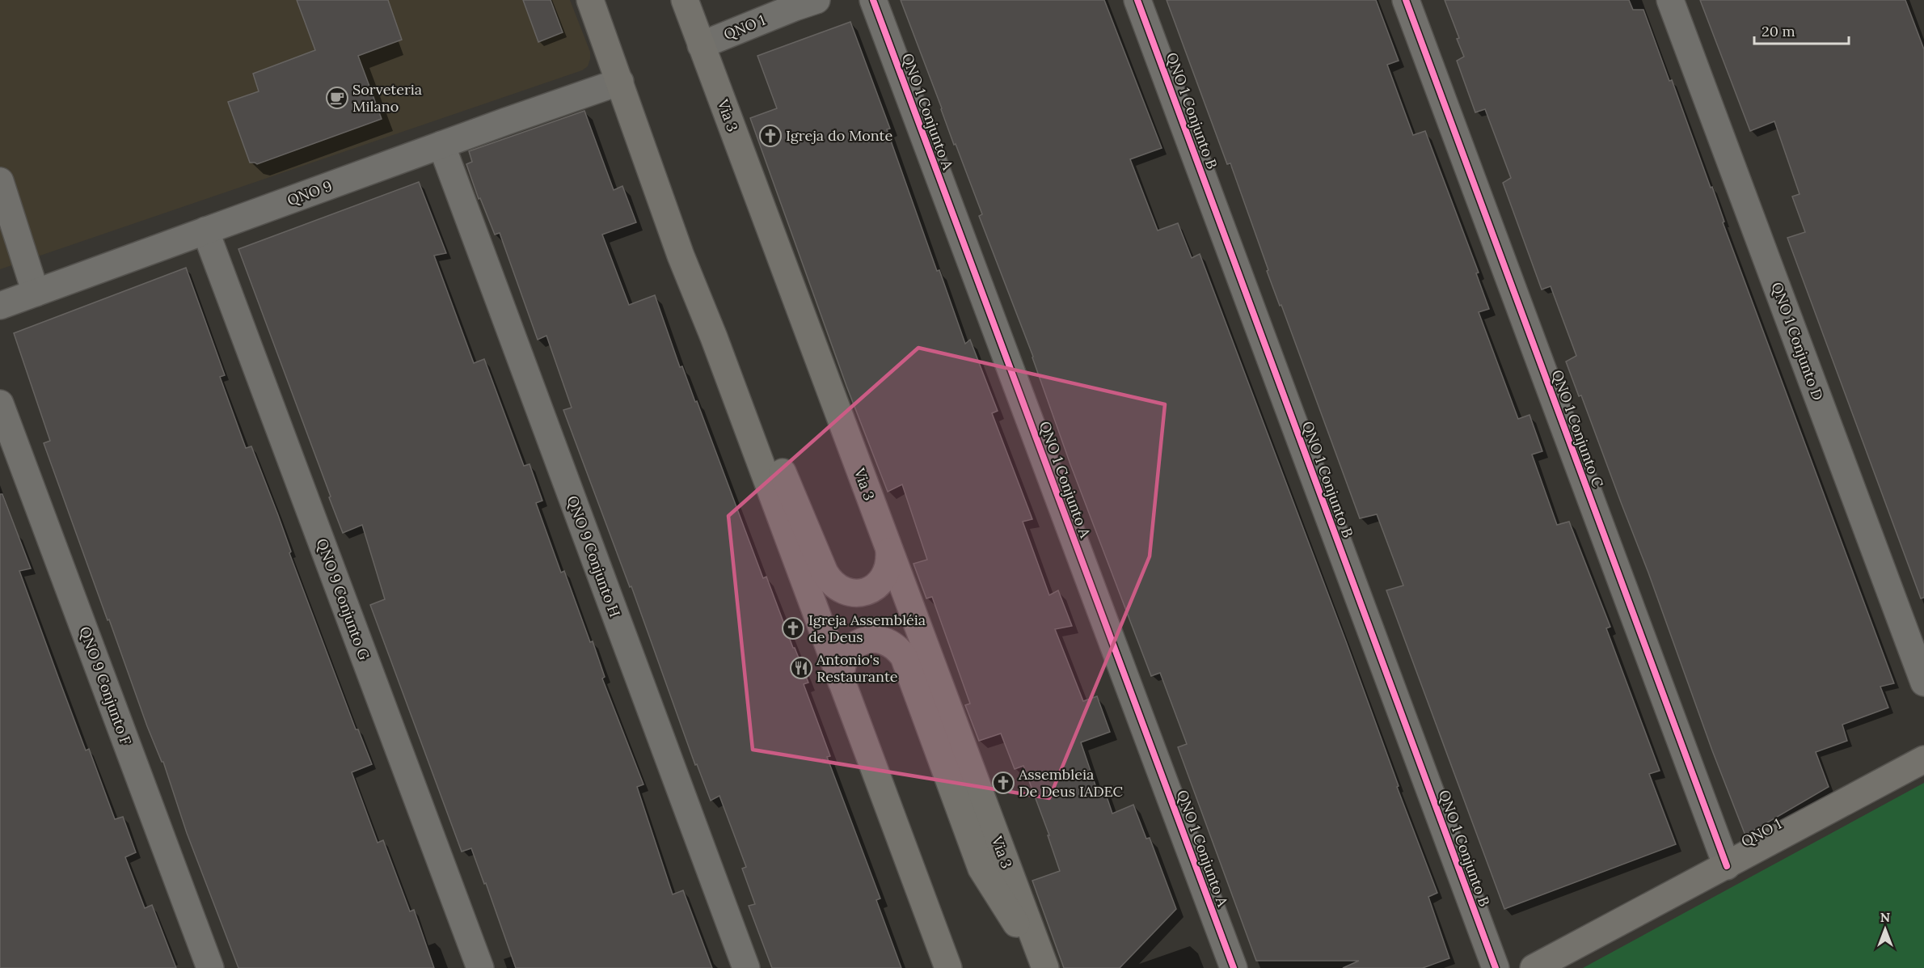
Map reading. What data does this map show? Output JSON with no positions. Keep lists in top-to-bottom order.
{
  "streets": {
    "main road": ["QNO 1", "Via 3"],
    "street": [
      "QNO 1 Conjunto B",
      "QNO 1 Conjunto A",
      "QNO 9",
      "QNO 1 Conjunto D",
      "QNO 1 Conjunto C",
      "QNO 9 Conjunto H",
      "QNO 9 Conjunto G",
      "QNO 9 Conjunto F"
    ]
  },
  "crossings": [
    ["QNO 1", "Via 3"],
    ["QNO 1", "QNO 1 Conjunto C"],
    ["QNO 9", "QNO 9 Conjunto H"],
    ["QNO 9", "QNO 9 Conjunto G"]
  ],
  "places": {
    "cafe": ["Sorveteria Milano"],
    "church": ["Igreja do Monte", "Igreja Assembléia de Deus", "Assembleia De Deus IADEC"],
    "restaurant": ["Antonio's Restaurante"]
  },
  "scale_bar": "20 m",
  "north": "top"
}
